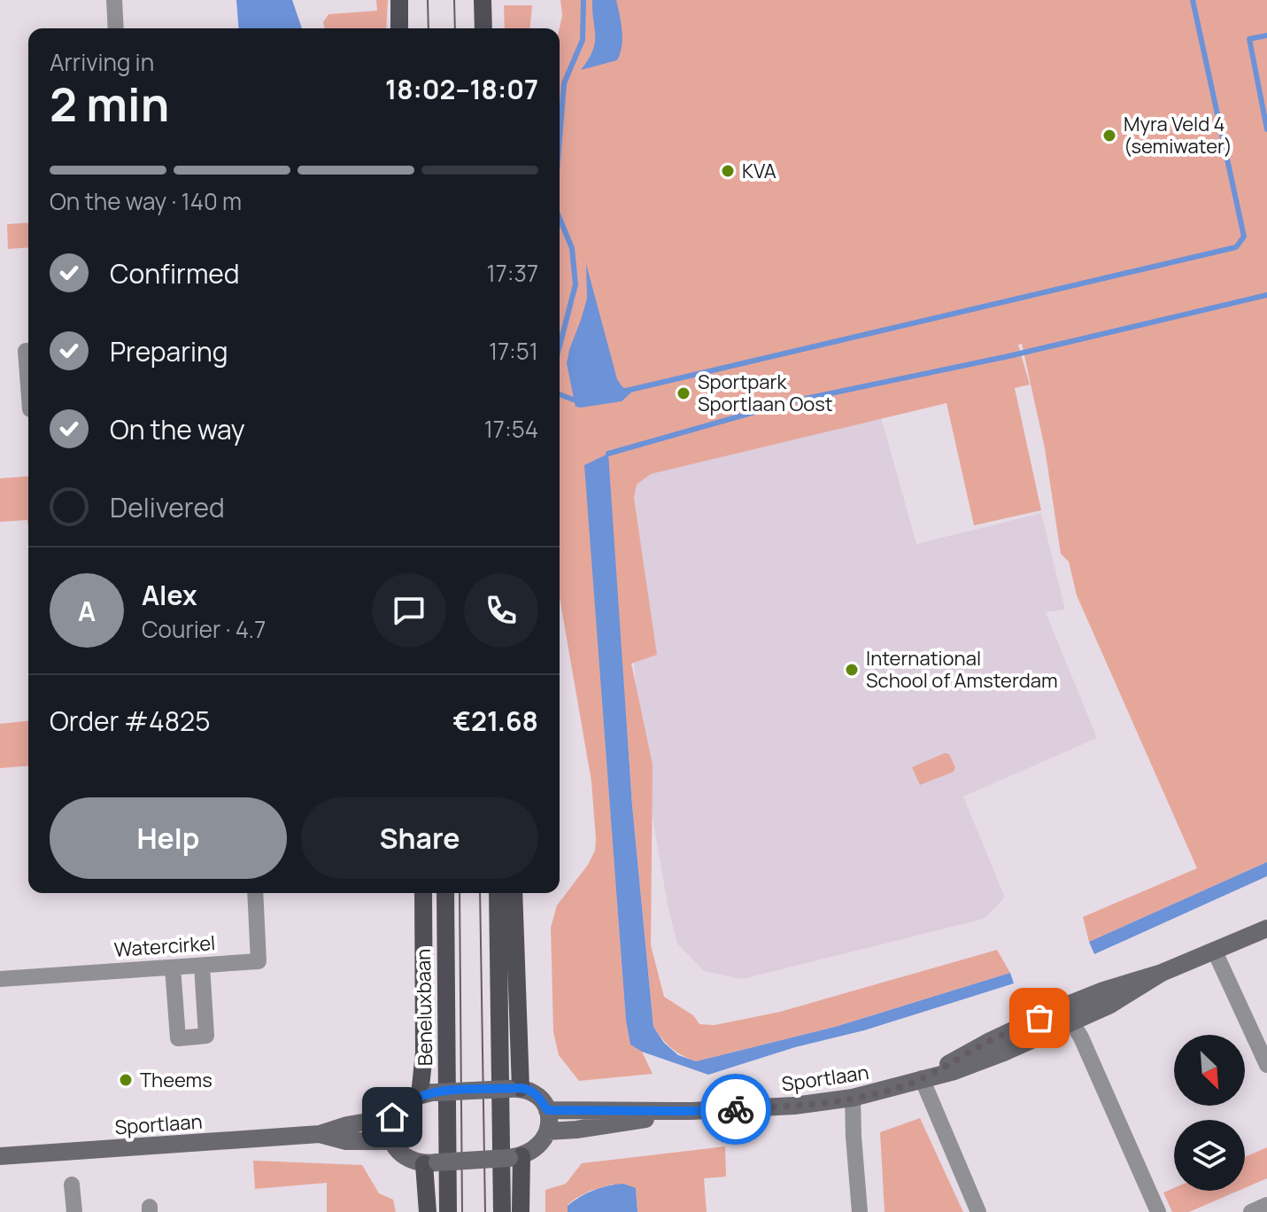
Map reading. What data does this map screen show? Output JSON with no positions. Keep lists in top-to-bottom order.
{
  "streets": {
    "main road": ["Beneluxbaan"],
    "street": ["Watercirkel", "Sportlaan"]
  },
  "places": [
    "Myra Veld 4 (semiwater)",
    "KVA",
    "Sportpark Sportlaan Oost",
    "International School of Amsterdam",
    "Theems"
  ],
  "north": "bottom right",
  "page": {
    "heading": ["2 min", "Arriving in", "18:02–18:07"],
    "panel": [
      "Alex",
      "Courier · 4.7",
      "Order #4825",
      "€21.68"
    ],
    "bar": "On the way · 140 m",
    "list": [
      ["Confirmed", "17:37"],
      ["Preparing", "17:51"],
      ["On the way", "17:54"],
      "Delivered"
    ],
    "round": "A",
    "buttons": ["Help", "Share"]
  }
}
